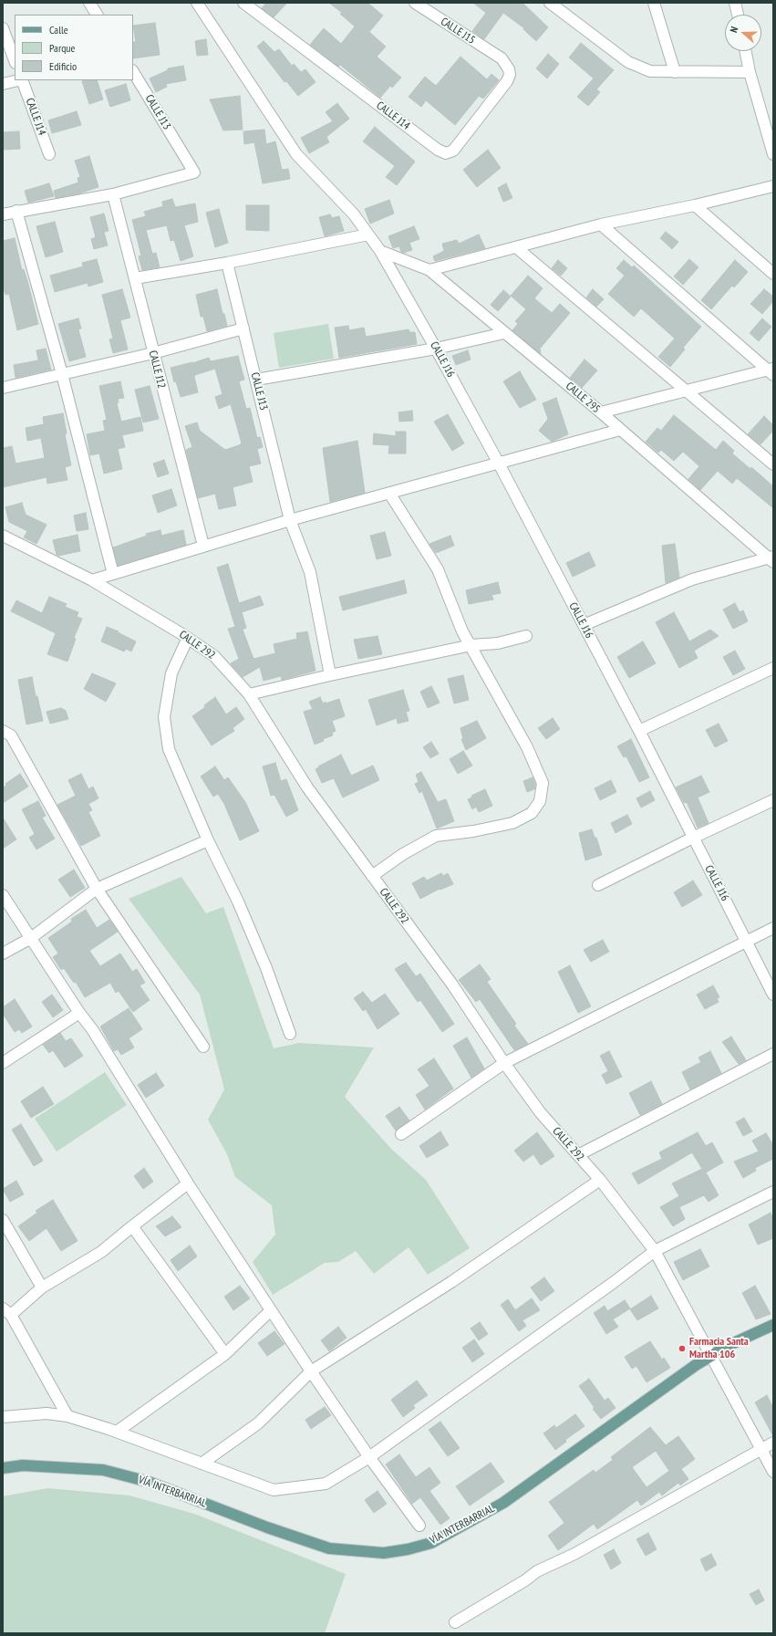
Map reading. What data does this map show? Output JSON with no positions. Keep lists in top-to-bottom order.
{
  "streets": {
    "main road": ["VÍA INTERBARRIAL"],
    "street": [
      "CALLE J15",
      "CALLE J13",
      "CALLE J14",
      "CALLE J16",
      "CALLE J12",
      "CALLE 295",
      "CALLE 292"
    ]
  },
  "crossings": [
    ["CALLE J15", "CALLE J14"],
    ["CALLE J13", "CALLE J12"],
    ["CALLE J16", "CALLE 295"],
    ["CALLE 292", "VÍA INTERBARRIAL"]
  ],
  "places": ["Farmacia Santa Martha 106"],
  "legend": ["Calle", "Parque", "Edificio"],
  "north": "left"
}
